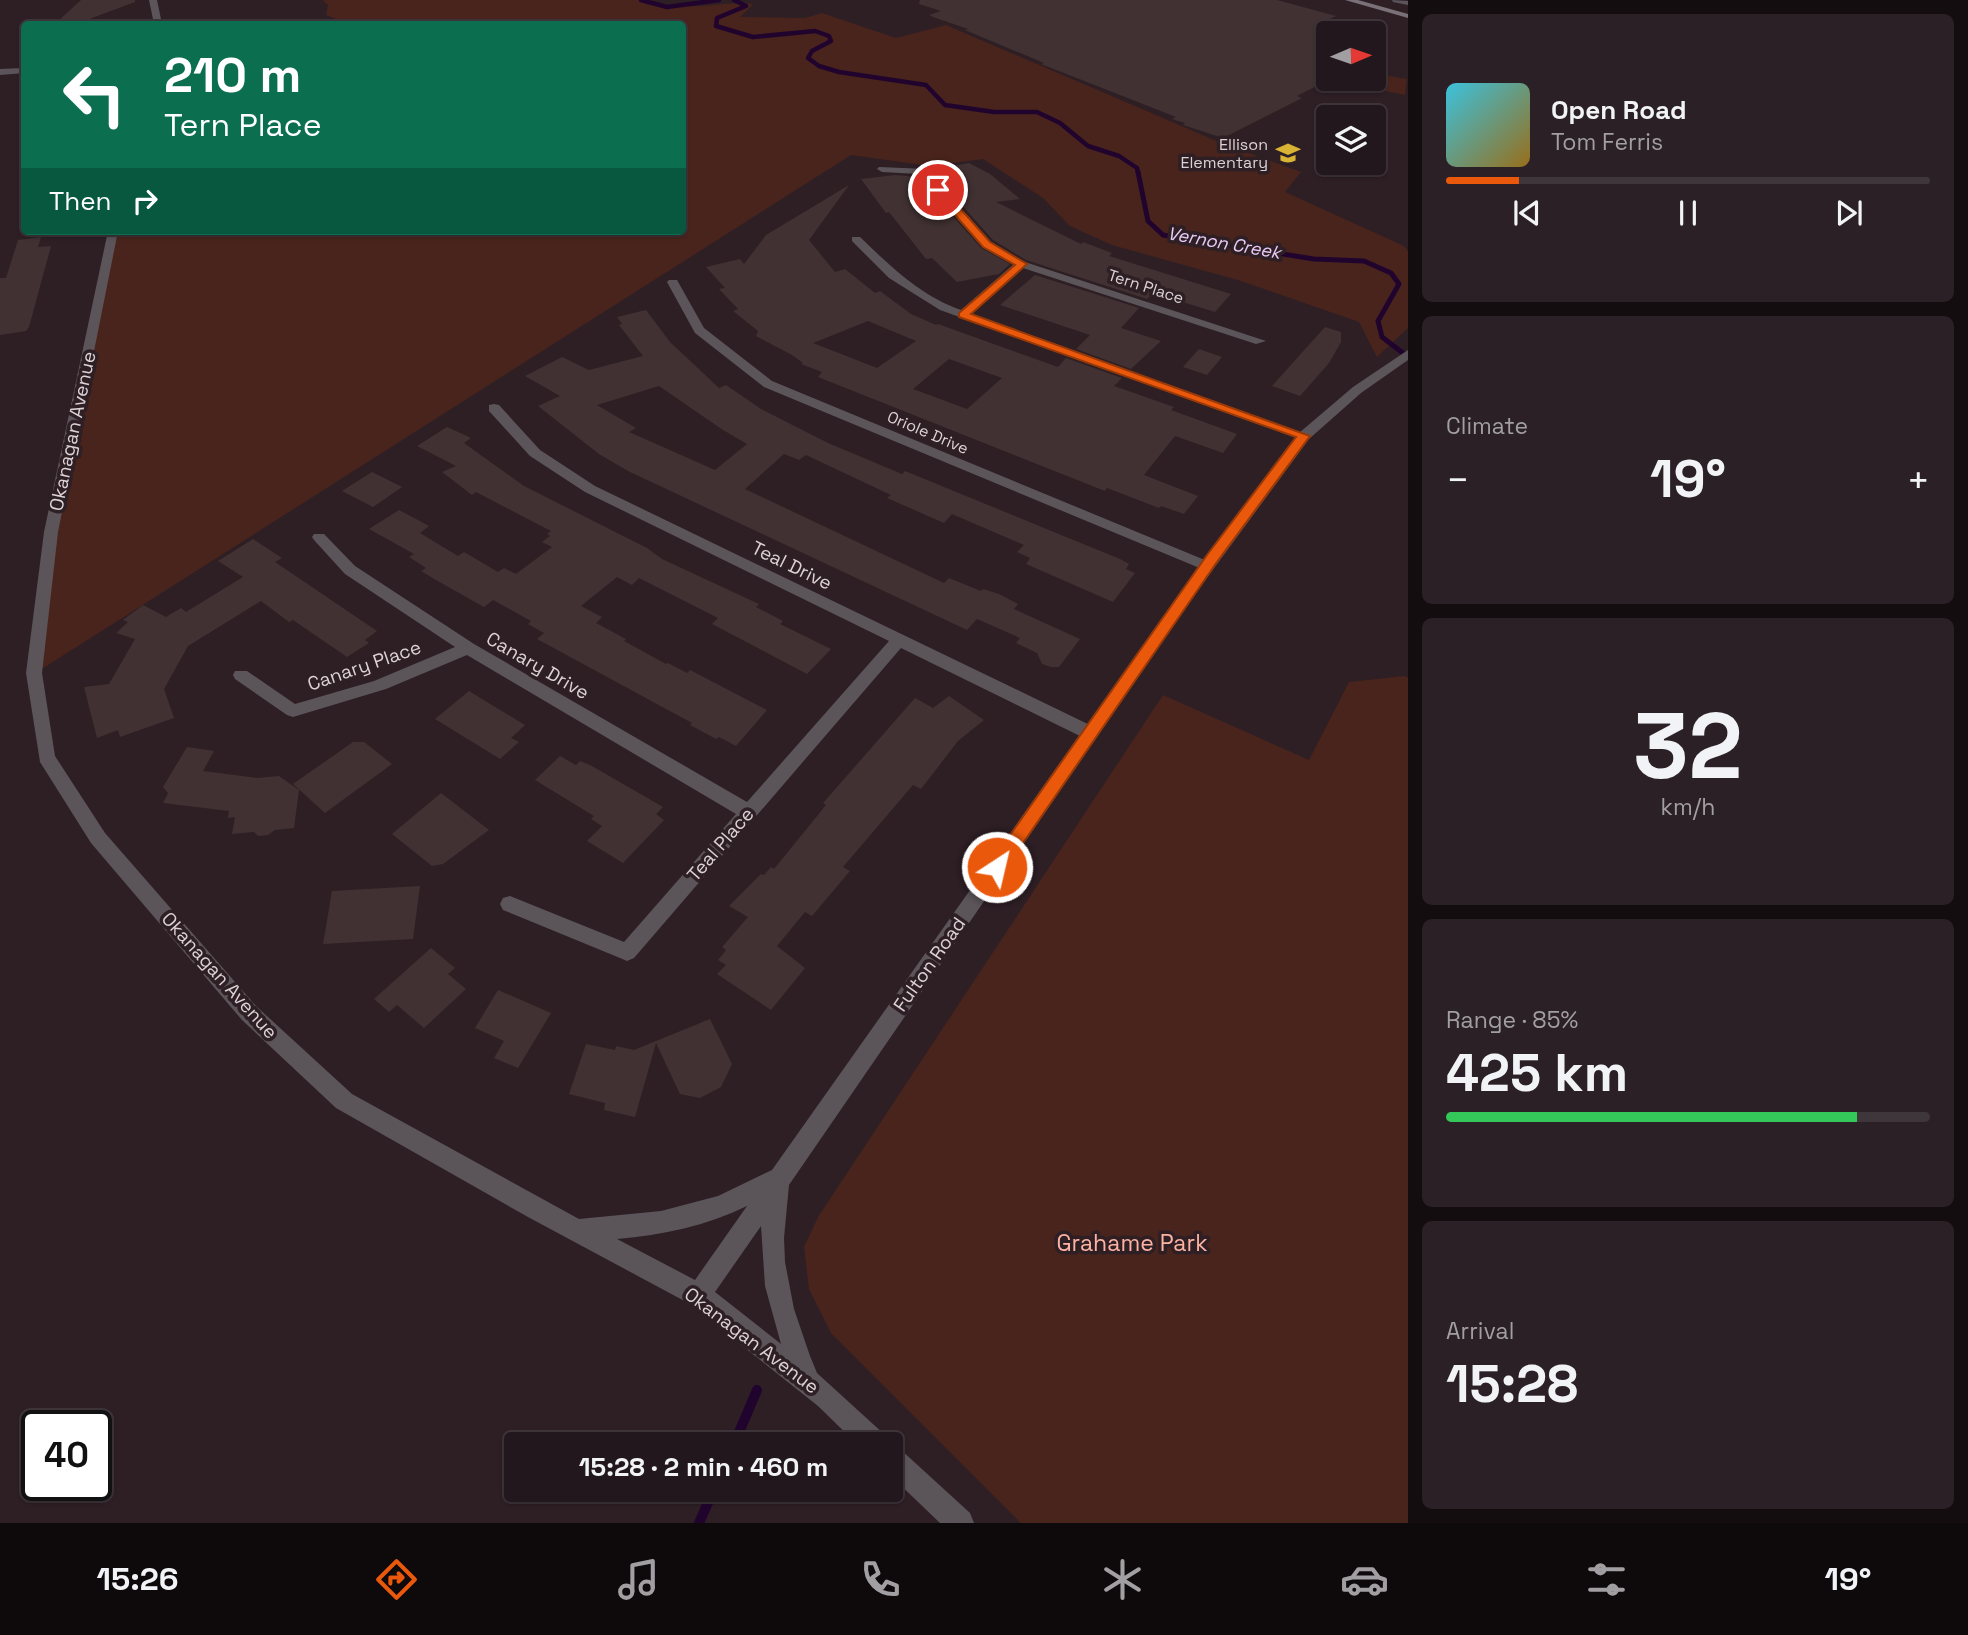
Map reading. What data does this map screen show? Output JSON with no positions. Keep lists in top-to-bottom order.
{
  "streets": {
    "street": [
      "Tern Place",
      "Okanagan Avenue",
      "Oriole Drive",
      "Teal Drive",
      "Canary Place",
      "Canary Drive",
      "Teal Place",
      "Fulton Road"
    ]
  },
  "crossings": [
    ["Okanagan Avenue", "Fulton Road"],
    ["Oriole Drive", "Fulton Road"],
    ["Teal Drive", "Teal Place"],
    ["Teal Drive", "Fulton Road"],
    ["Canary Place", "Canary Drive"],
    ["Canary Drive", "Teal Place"]
  ],
  "water": ["Vernon Creek"],
  "parks": ["Grahame Park"],
  "places": {
    "school or university": ["Ellison Elementary"]
  },
  "north": "right",
  "page": {
    "turn": ["210 m", "Tern Place"],
    "song": ["Open Road", "Tom Ferris"],
    "then": "Then",
    "tile": [
      "Climate",
      ["32", "km/h"],
      ["Range · 85%", "425 km"],
      ["Arrival", "15:28"]
    ],
    "heat": ["−", "19°", "+"],
    "limit": "40",
    "trip": "15:28 · 2 min · 460 m",
    "tabs": ["15:26", "19°"]
  }
}
